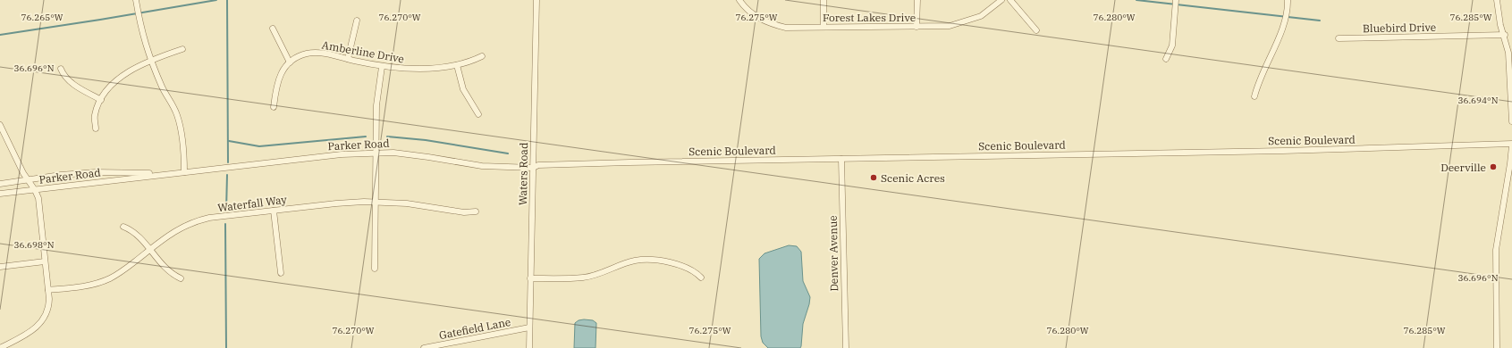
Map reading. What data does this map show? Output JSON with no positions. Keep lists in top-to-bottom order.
{
  "streets": {
    "street": [
      "Forest Lakes Drive",
      "Bluebird Drive",
      "Amberline Drive",
      "Scenic Boulevard",
      "Parker Road",
      "Waters Road",
      "Waterfall Way",
      "Denver Avenue",
      "Gatefield Lane"
    ]
  },
  "crossings": [
    ["Scenic Boulevard", "Parker Road"],
    ["Scenic Boulevard", "Waters Road"],
    ["Scenic Boulevard", "Denver Avenue"],
    ["Parker Road", "Waters Road"],
    ["Waters Road", "Gatefield Lane"]
  ],
  "places": ["Deerville", "Scenic Acres"],
  "coordinates": [
    "76.265°W",
    "76.270°W",
    "76.275°W",
    "76.280°W",
    "76.285°W",
    "36.696°N",
    "36.694°N",
    "36.698°N"
  ]
}
